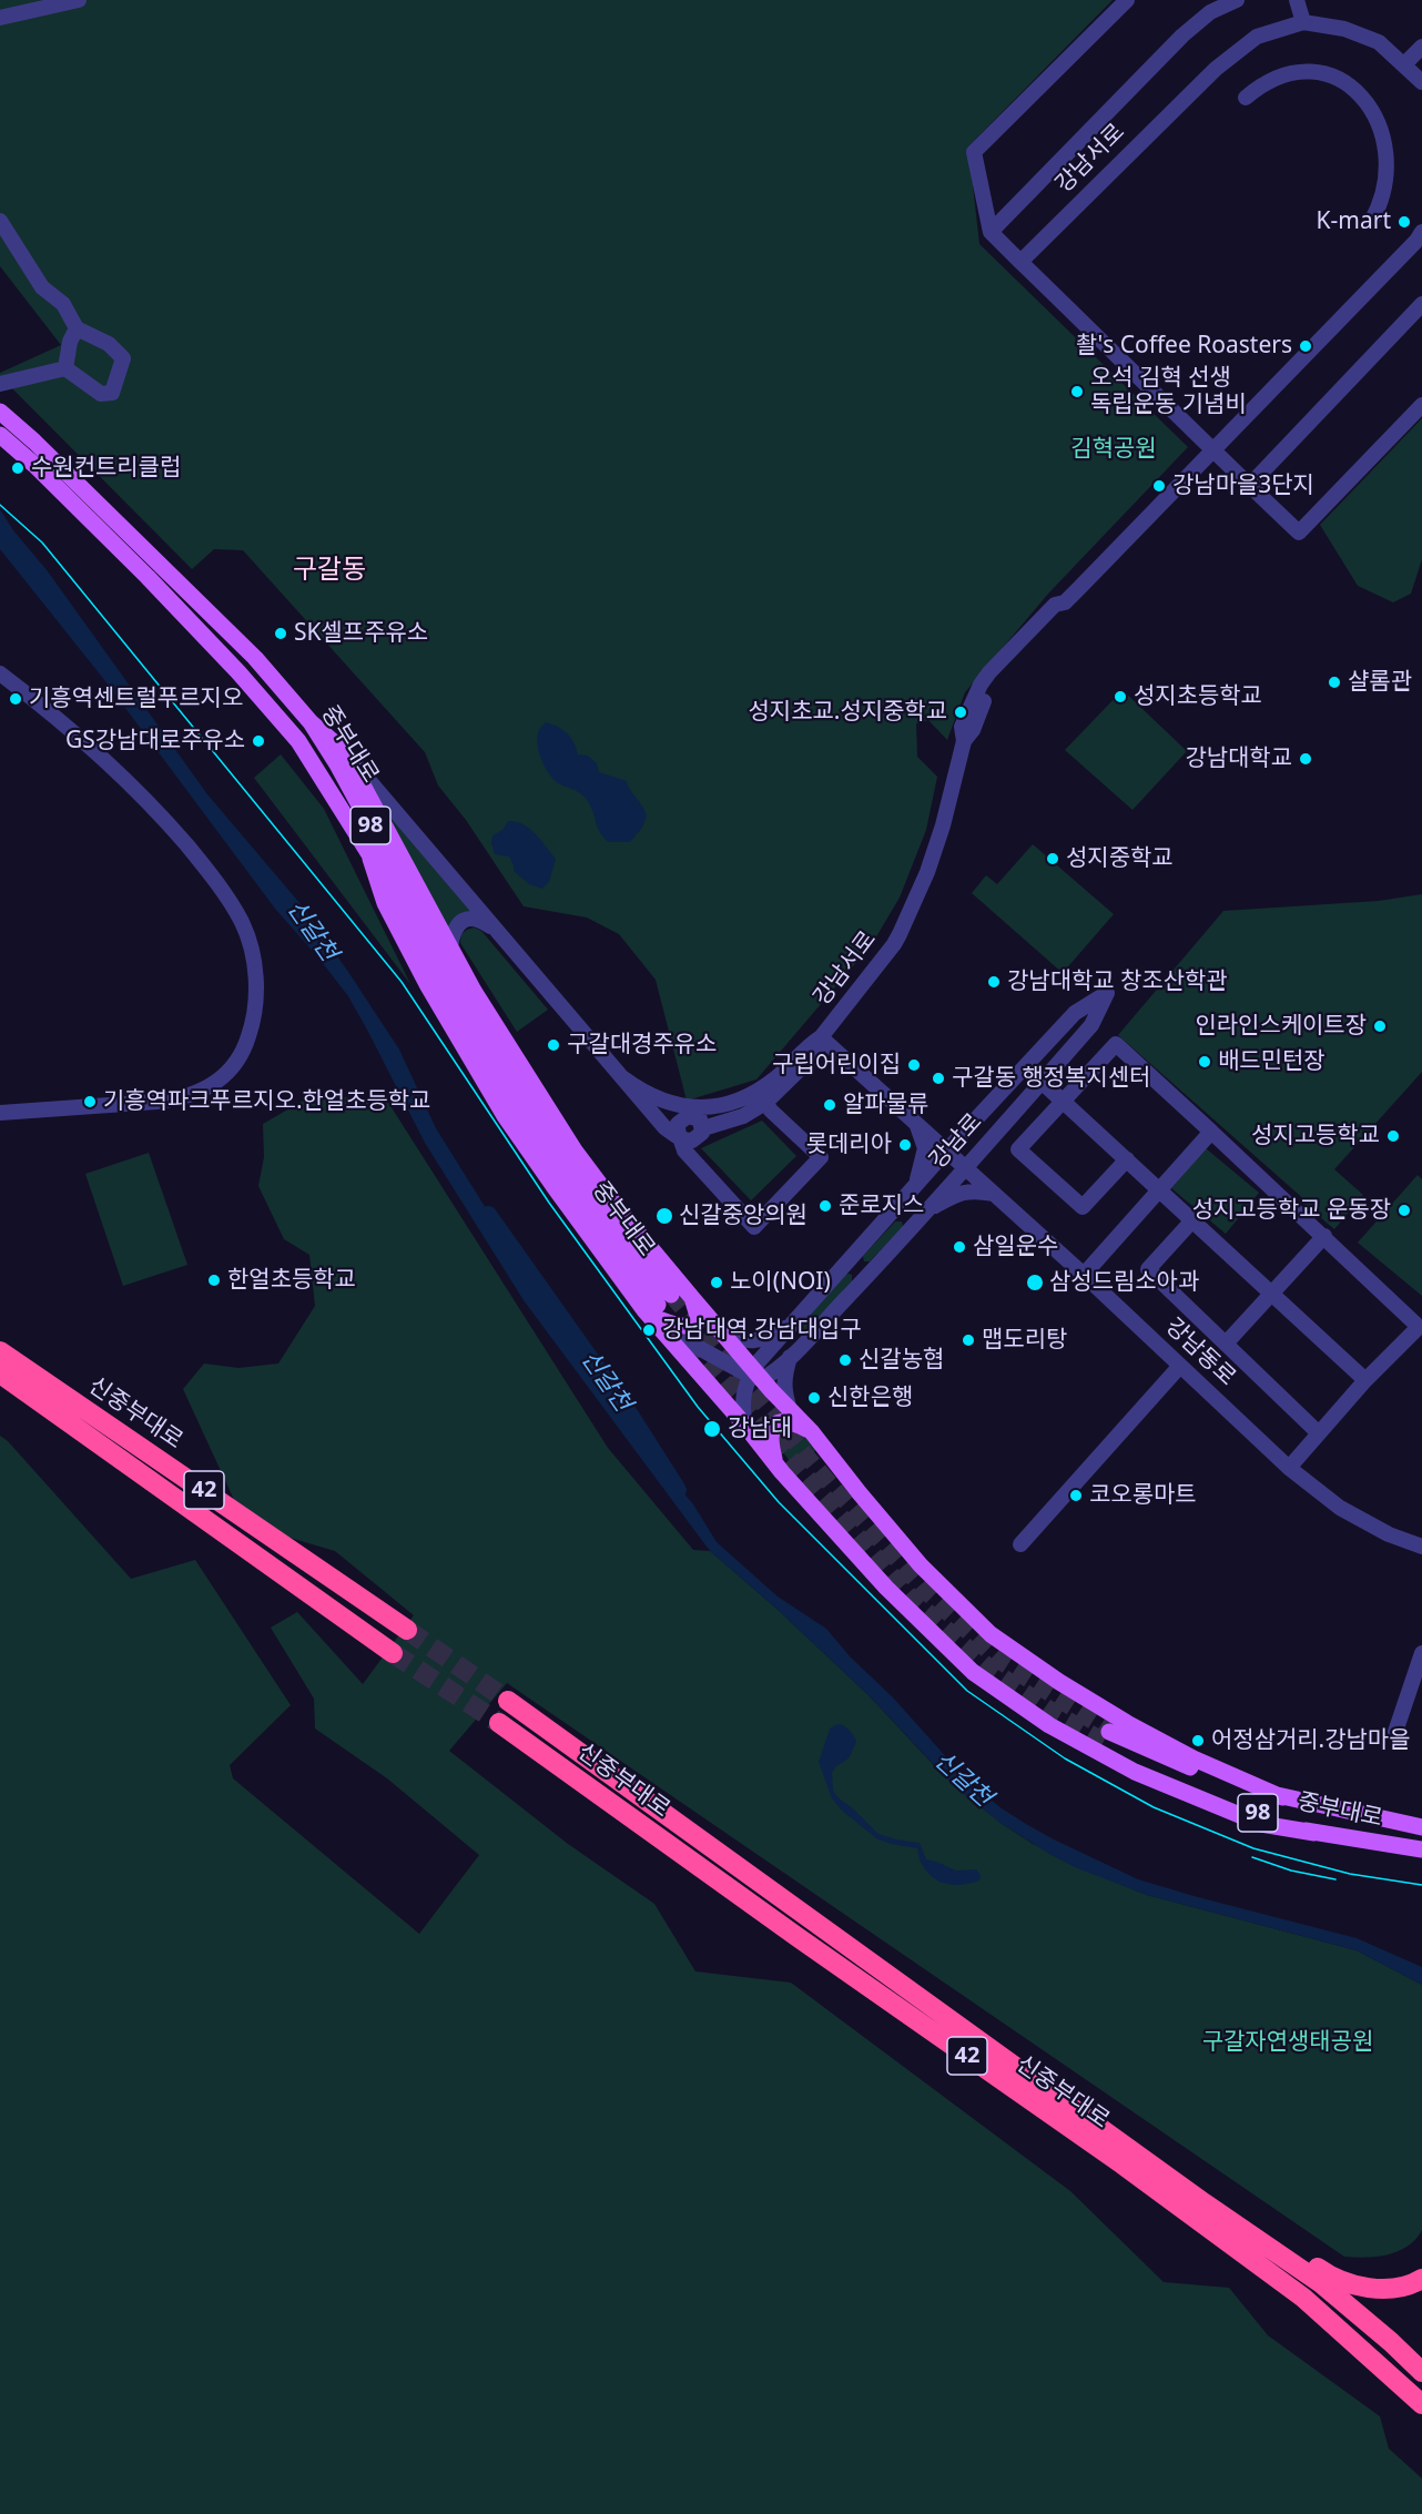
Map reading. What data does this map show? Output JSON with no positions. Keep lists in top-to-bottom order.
{
  "streets": {
    "highway": ["신중부대로", "42"],
    "main road": ["중부대로", "98"],
    "street": ["강남서로", "강남로", "강남동로"]
  },
  "crossings": [
    ["강남서로", "강남로"],
    ["강남서로", "강남동로"],
    ["강남로", "강남동로"]
  ],
  "districts": ["구갈동"],
  "water": ["신갈천"],
  "parks": ["김혁공원", "구갈자연생태공원"],
  "places": [
    "K-mart",
    "촬's Coffee Roasters",
    "오석 김혁 선생 독립운동 기념비",
    "수원컨트리클럽",
    "강남마을3단지",
    "SK셀프주유소",
    "샬롬관",
    "성지초등학교",
    "기흥역센트럴푸르지오",
    "성지초교.성지중학교",
    "GS강남대로주유소",
    "강남대학교",
    "성지중학교",
    "강남대학교 창조산학관",
    "인라인스케이트장",
    "구갈대경주유소",
    "배드민턴장",
    "구립어린이집",
    "구갈동 행정복지센터",
    "기흥역파크푸르지오.한얼초등학교",
    "알파물류",
    "성지고등학교",
    "롯데리아",
    "준로지스",
    "성지고등학교 운동장",
    "신갈중앙의원",
    "삼일운수",
    "한얼초등학교",
    "노이(NOI)",
    "삼성드림소아과",
    "강남대역.강남대입구",
    "맵도리탕",
    "신갈농협",
    "신한은행",
    "강남대",
    "코오롱마트",
    "어정삼거리.강남마을"
  ]
}
